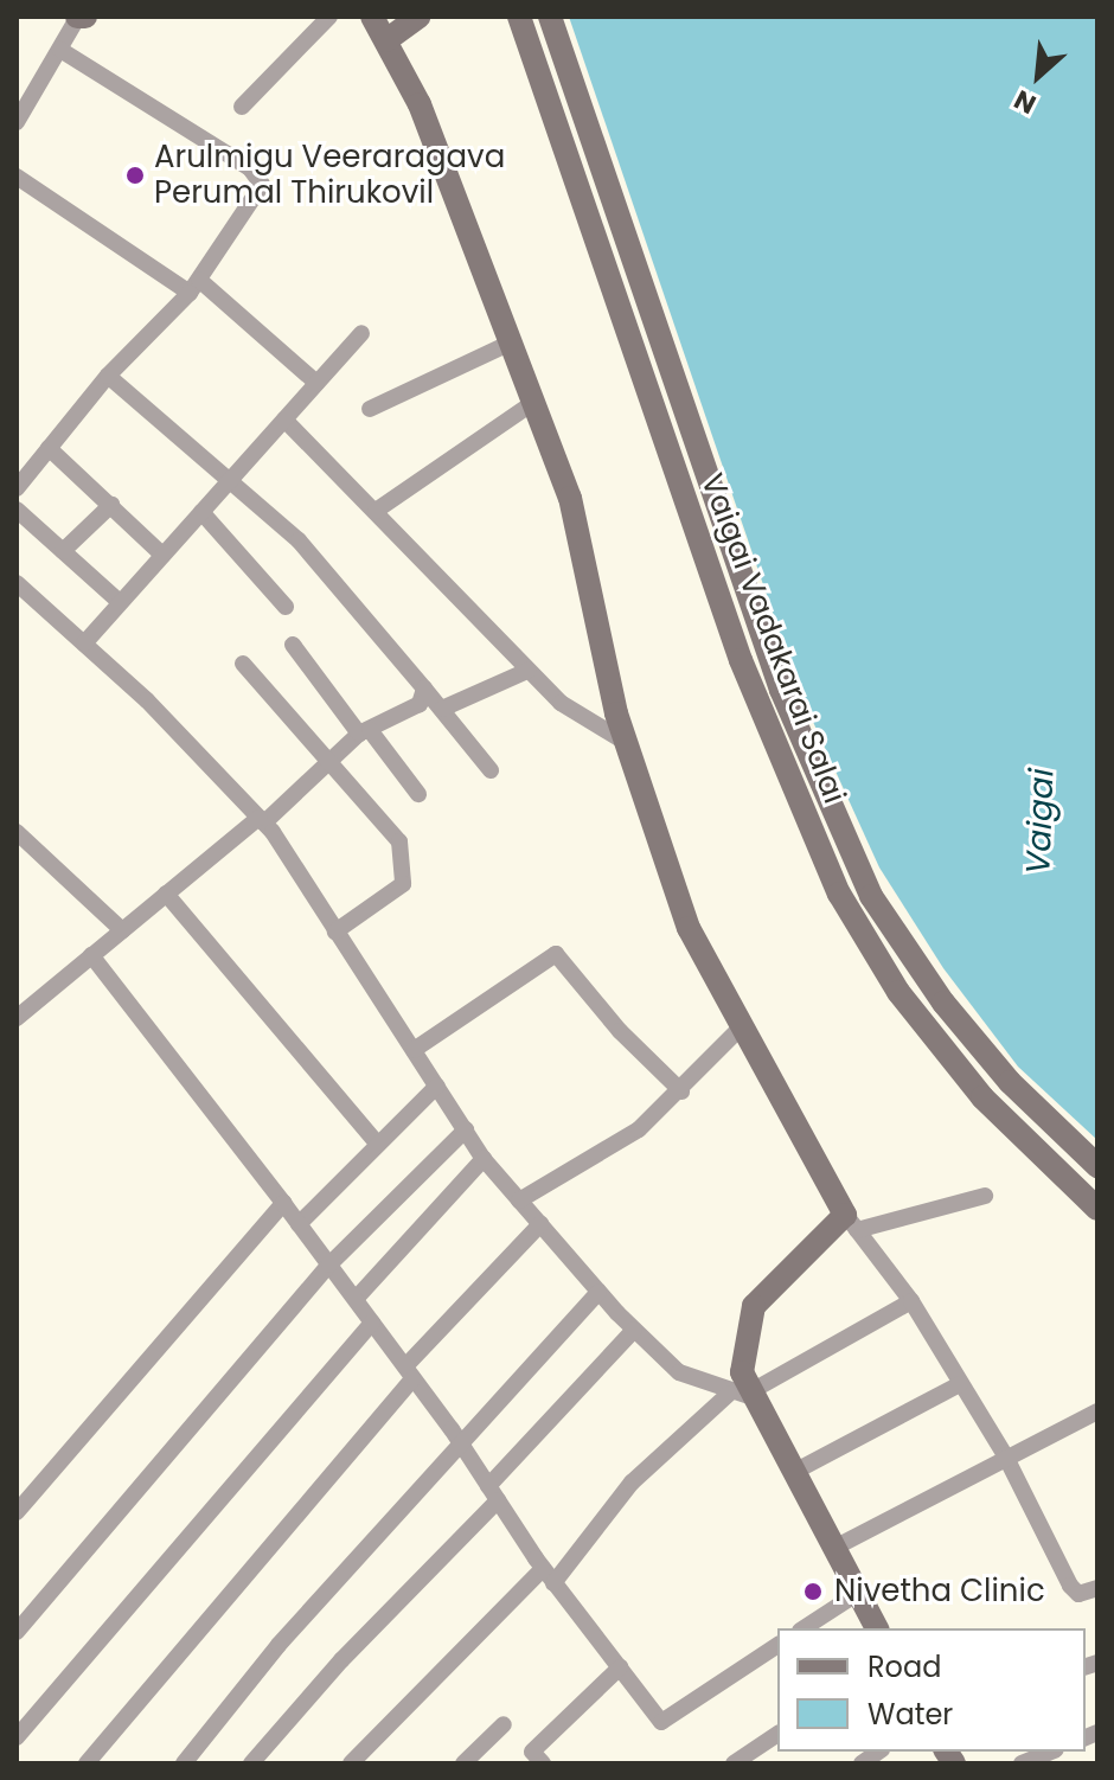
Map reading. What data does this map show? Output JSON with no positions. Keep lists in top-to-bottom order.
{
  "streets": {
    "street": ["Vaigai Vadakarai Salai"]
  },
  "water": ["Vaigai"],
  "places": ["Arulmigu Veeraragava Perumal Thirukovil", "Nivetha Clinic"],
  "legend": ["Road", "Water"],
  "north": "bottom left"
}
